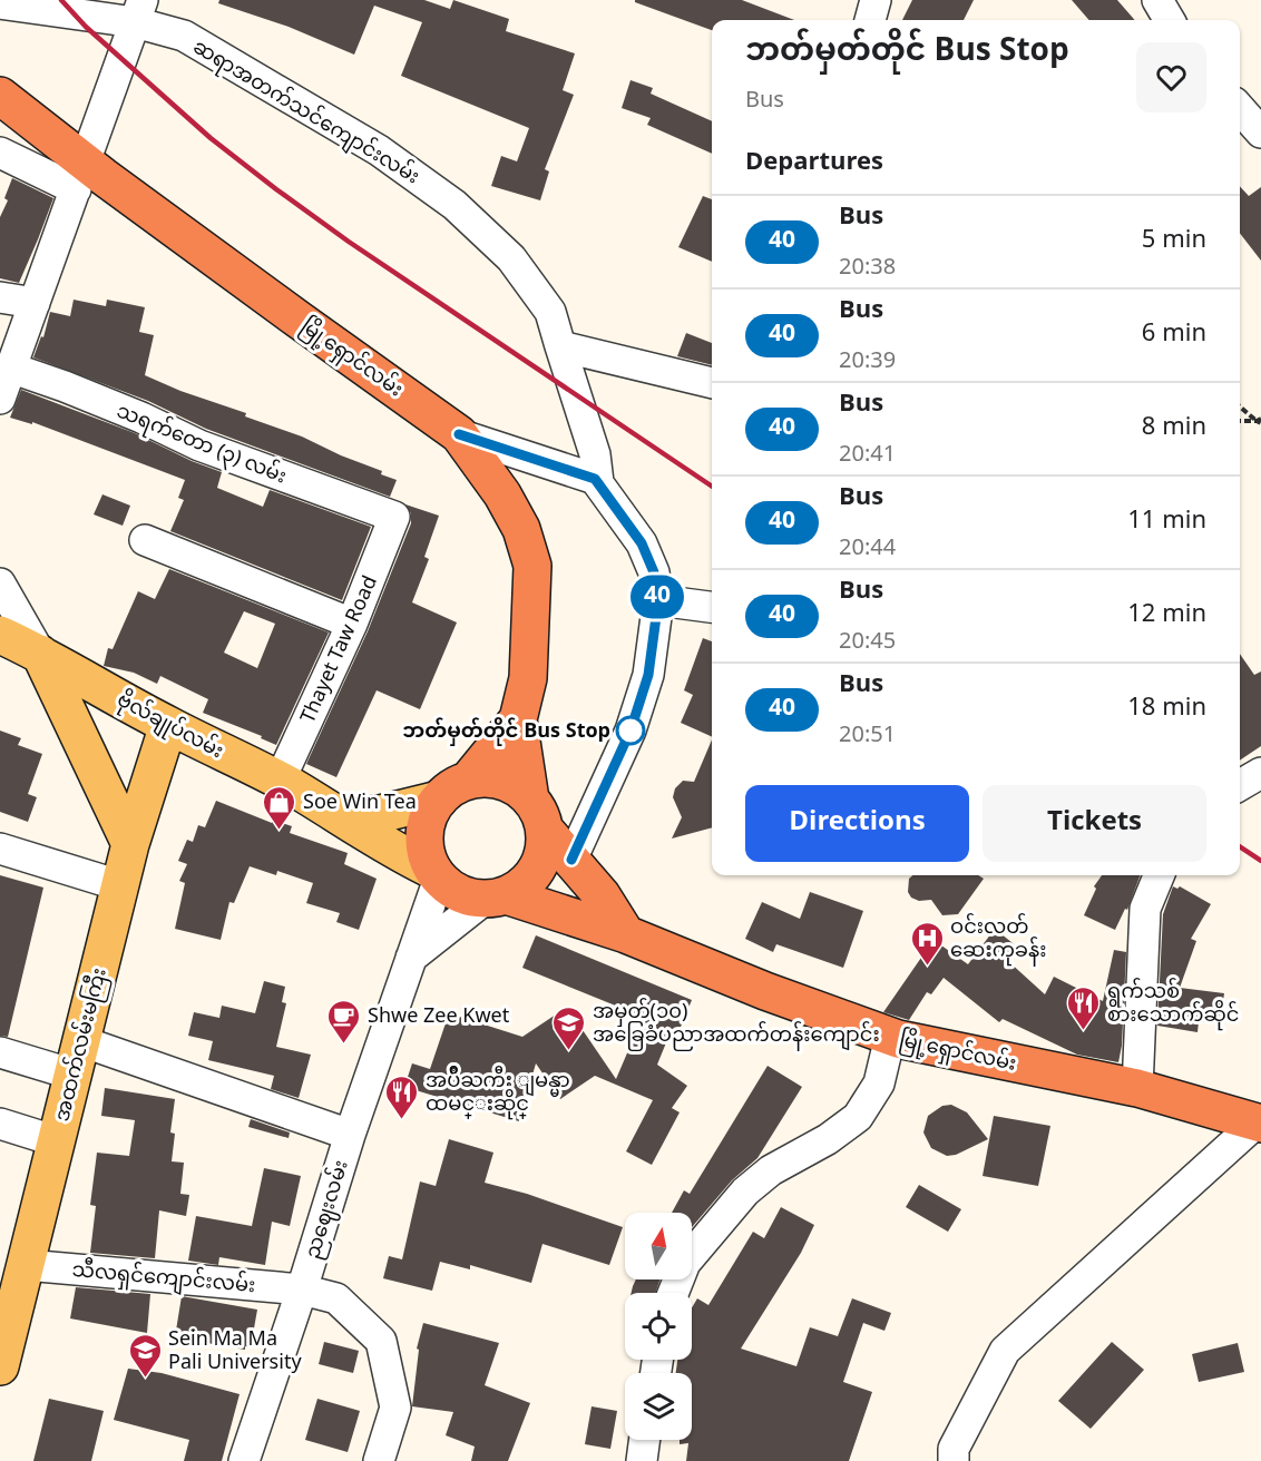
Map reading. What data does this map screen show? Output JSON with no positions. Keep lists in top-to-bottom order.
{
  "streets": {
    "highway": ["မြို့ရှောင်လမ်း"],
    "main road": ["ဗိုလ်ချုပ်လမ်း", "အထက်လမ်းမကြီး"],
    "street": [
      "ဆရာအတက်သင်ကျောင်းလမ်း",
      "သရက်တော (၃) လမ်း",
      "Thayet Taw Road",
      "ညဈေးလမ်း",
      "သီလရှင်ကျောင်းလမ်း"
    ]
  },
  "crossings": [
    ["မြို့ရှောင်လမ်း", "ဗိုလ်ချုပ်လမ်း"],
    ["မြို့ရှောင်လမ်း", "ညဈေးလမ်း"],
    ["သရက်တော (၃) လမ်း", "Thayet Taw Road"],
    ["Thayet Taw Road", "ဗိုလ်ချုပ်လမ်း"],
    ["ဗိုလ်ချုပ်လမ်း", "အထက်လမ်းမကြီး"],
    ["ဗိုလ်ချုပ်လမ်း", "ညဈေးလမ်း"],
    ["အထက်လမ်းမကြီး", "သီလရှင်ကျောင်းလမ်း"],
    ["ညဈေးလမ်း", "သီလရှင်ကျောင်းလမ်း"]
  ],
  "places": {
    "other": ["ဘတ်မှတ်တိုင် Bus Stop"],
    "shop": ["Soe Win Tea"],
    "hospital": ["ဝင်းလတ် ဆေးကုခန်း"],
    "restaurant": ["ရွက်သစ် စားသောက်ဆိုင်", "အပ်ိဳႀကီး ျမန္မာ ထမင္းဆိုင္"],
    "cafe": ["Shwe Zee Kwet"],
    "school or university": ["အမှတ်(၁၀) အခြေခံပညာအထက်တန်းကျောင်း", "Sein Ma Ma Pali University"]
  },
  "lines": ["bus line 40"],
  "north": "top",
  "page": {
    "on_map": "40",
    "heading": [
      ["ဘတ်မှတ်တိုင် Bus Stop", "Bus"],
      "Departures"
    ],
    "list": [
      {
        "mark": "40",
        "name": "Bus",
        "note": "20:38",
        "value": "5 min"
      },
      {
        "mark": "40",
        "name": "Bus",
        "note": "20:39",
        "value": "6 min"
      },
      {
        "mark": "40",
        "name": "Bus",
        "note": "20:41",
        "value": "8 min"
      },
      {
        "mark": "40",
        "name": "Bus",
        "note": "20:44",
        "value": "11 min"
      },
      {
        "mark": "40",
        "name": "Bus",
        "note": "20:45",
        "value": "12 min"
      },
      {
        "mark": "40",
        "name": "Bus",
        "note": "20:51",
        "value": "18 min"
      }
    ],
    "buttons": ["Directions", "Tickets"]
  }
}
